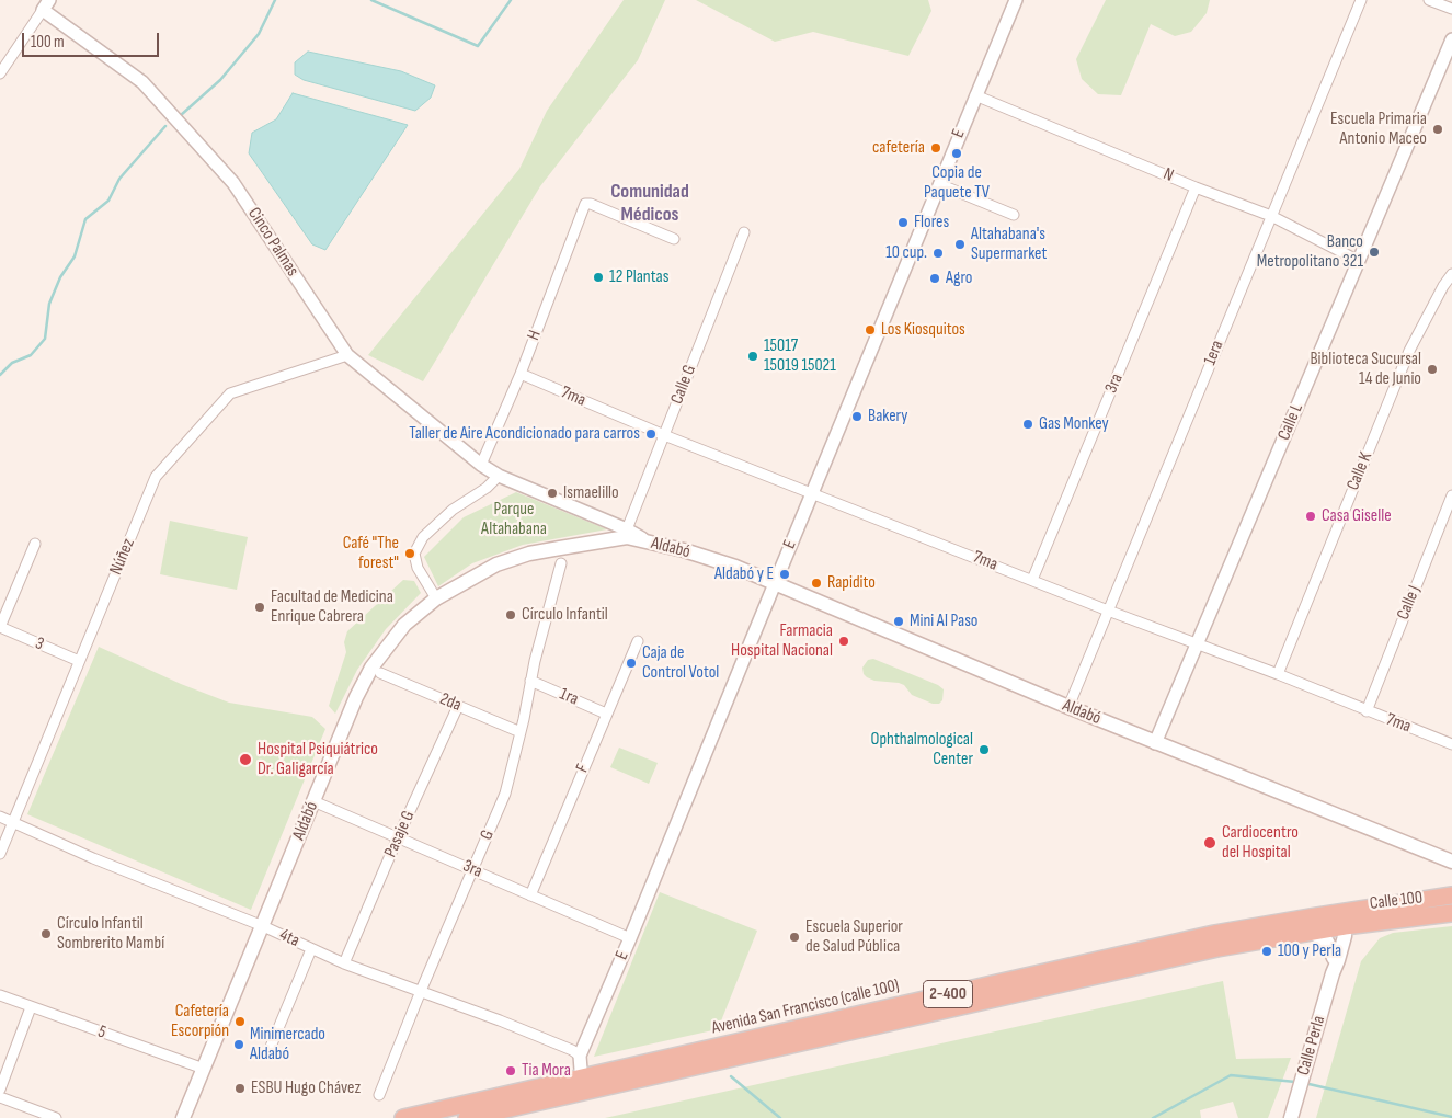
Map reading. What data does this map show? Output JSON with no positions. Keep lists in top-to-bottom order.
{
  "streets": {
    "highway": ["Calle 100", "2-400", "Avenida San Francisco (calle 100)"],
    "main road": ["Aldabó", "Calle Perla"],
    "street": [
      "E",
      "N",
      "Cinco Palmas",
      "H",
      "1era",
      "3ra",
      "Calle G",
      "7ma",
      "Calle L",
      "Calle K",
      "Núñez",
      "Calle J",
      "3",
      "1ra",
      "2da",
      "F",
      "Pasaje G",
      "G",
      "4ta",
      "5"
    ]
  },
  "crossings": [
    ["E", "N"],
    ["E", "3ra"],
    ["E", "7ma"],
    ["E", "Aldabó"],
    ["E", "4ta"],
    ["E", "Avenida San Francisco (calle 100)"],
    ["N", "1era"],
    ["N", "3ra"],
    ["N", "Calle L"],
    ["Cinco Palmas", "H"],
    ["Cinco Palmas", "Calle G"],
    ["Cinco Palmas", "Aldabó"],
    ["Cinco Palmas", "Núñez"],
    ["H", "7ma"],
    ["1era", "7ma"],
    ["1era", "Aldabó"],
    ["3ra", "7ma"],
    ["3ra", "Aldabó"],
    ["3ra", "F"],
    ["3ra", "Pasaje G"],
    ["3ra", "G"],
    ["Calle G", "7ma"],
    ["Calle G", "Aldabó"],
    ["7ma", "Calle L"],
    ["7ma", "Calle K"],
    ["7ma", "Calle J"],
    ["Calle L", "Aldabó"],
    ["Aldabó", "4ta"],
    ["Aldabó", "5"],
    ["Núñez", "3"],
    ["Núñez", "4ta"],
    ["1ra", "F"],
    ["1ra", "G"],
    ["2da", "Pasaje G"],
    ["2da", "G"],
    ["Pasaje G", "4ta"],
    ["G", "4ta"],
    ["Calle 100", "Avenida San Francisco (calle 100)"],
    ["Calle 100", "Calle Perla"],
    ["Avenida San Francisco (calle 100)", "Calle Perla"]
  ],
  "districts": ["Comunidad Médicos"],
  "parks": ["Parque Altahabana"],
  "places": [
    "Escuela Primaria Antonio Maceo",
    "cafetería",
    "Copia de Paquete TV",
    "Flores",
    "Altahabana's Supermarket",
    "Banco Metropolitano 321",
    "10 cup.",
    "12 Plantas",
    "Agro",
    "Los Kiosquitos",
    "15017 15019 15021",
    "Biblioteca Sucursal 14 de Junio",
    "Bakery",
    "Gas Monkey",
    "Taller de Aire Acondicionado para carros",
    "Ismaelillo",
    "Casa Giselle",
    "Café \"The forest\"",
    "Aldabó y E",
    "Rapidito",
    "Facultad de Medicina Enrique Cabrera",
    "Círculo Infantil",
    "Mini Al Paso",
    "Farmacia Hospital Nacional",
    "Caja de Control Votol",
    "Ophthalmological Center",
    "Hospital Psiquiátrico Dr. Galigarcía",
    "Cardiocentro del Hospital",
    "Círculo Infantil Sombrerito Mambí",
    "Escuela Superior de Salud Pública",
    "100 y Perla",
    "Cafetería Escorpión",
    "Minimercado Aldabó",
    "Tia Mora",
    "ESBU Hugo Chávez"
  ],
  "scale_bar": "100 m"
}
